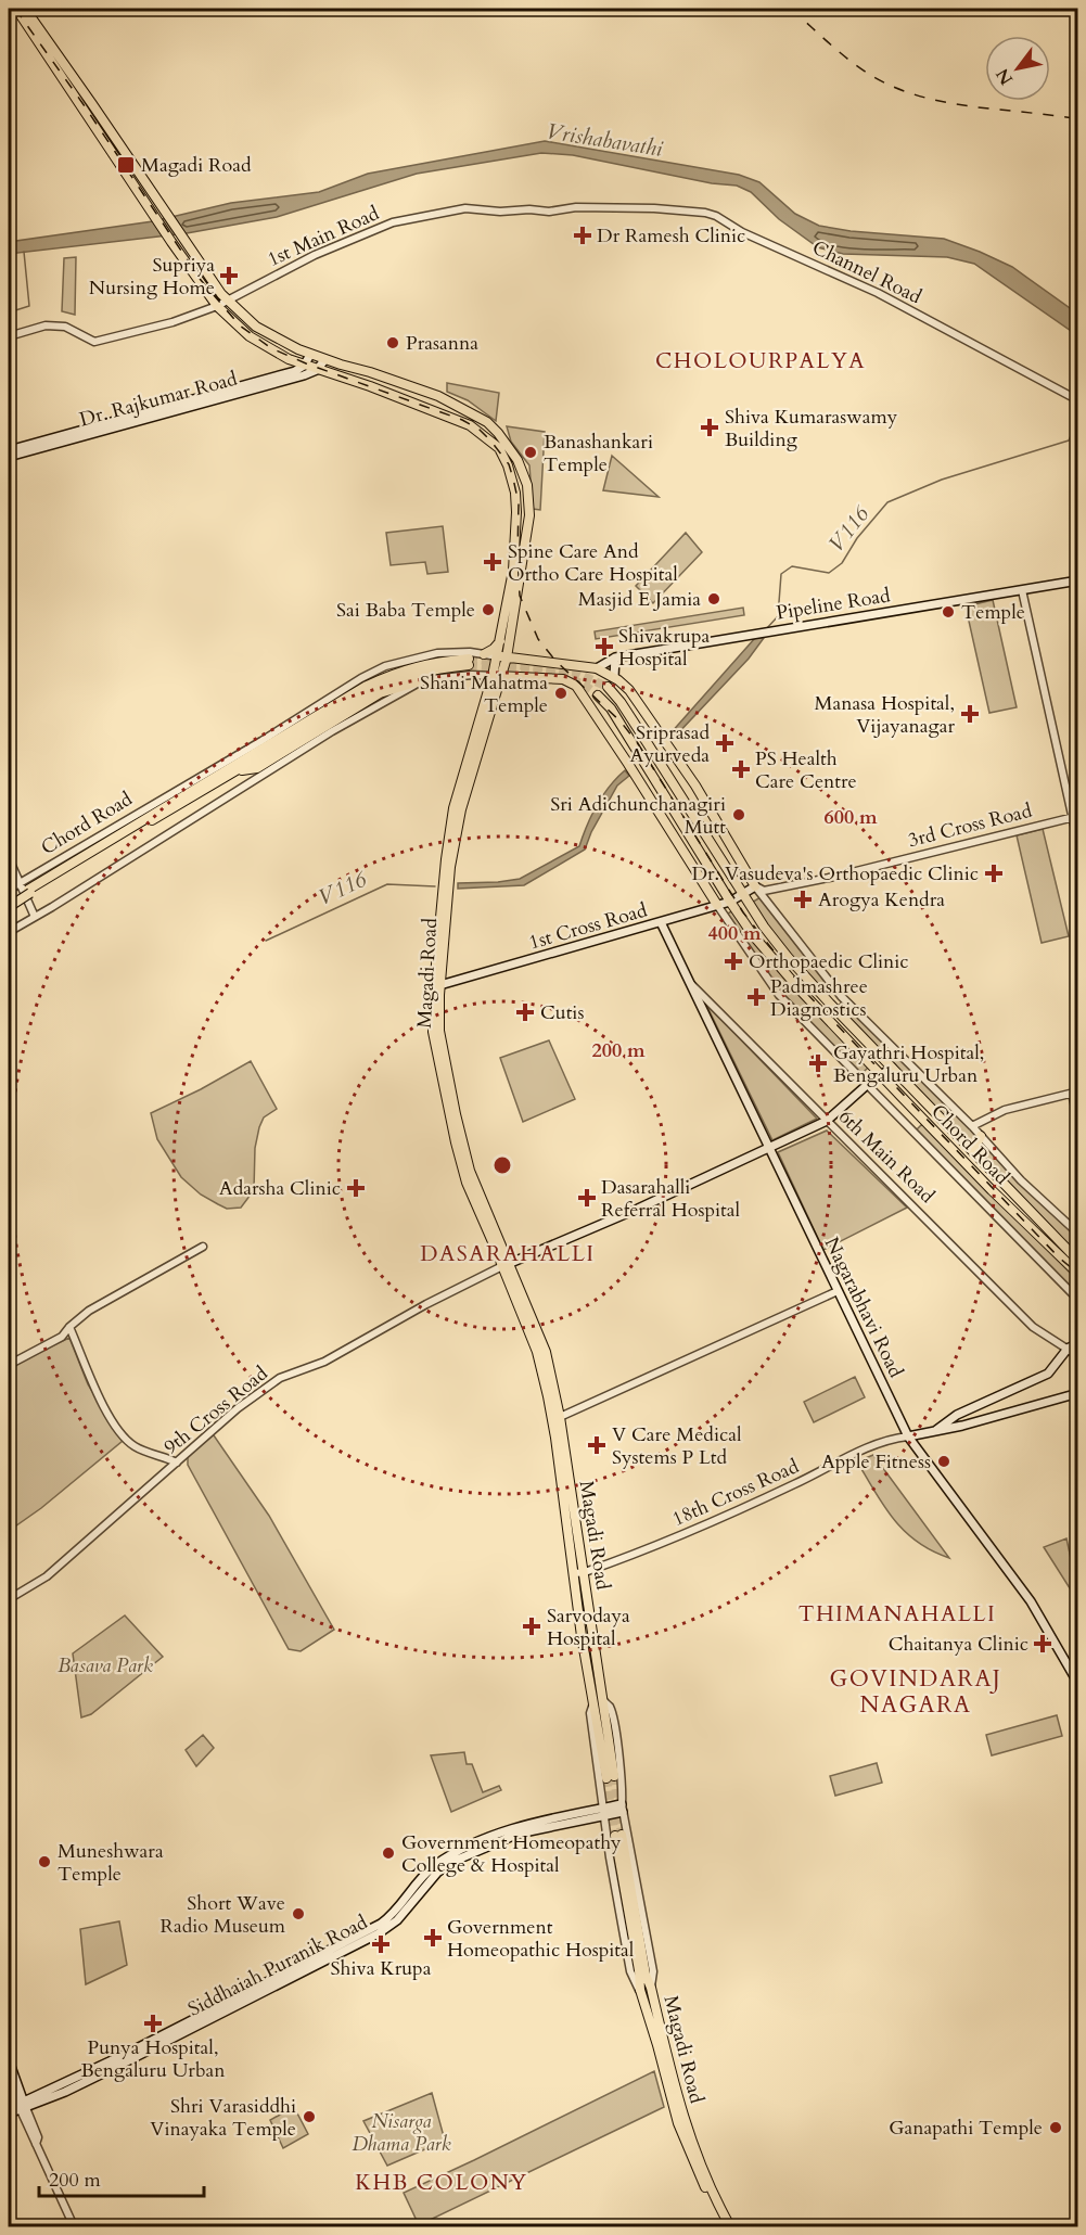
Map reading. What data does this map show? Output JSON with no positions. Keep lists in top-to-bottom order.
{
  "streets": {
    "main road": [
      "Dr. Rajkumar Road",
      "Pipeline Road",
      "Chord Road",
      "1st Cross Road",
      "Magadi Road",
      "Nagarabhavi Road",
      "Siddhaiah Puranik Road"
    ],
    "street": [
      "1st Main Road",
      "Channel Road",
      "3rd Cross Road",
      "6th Main Road",
      "9th Cross Road",
      "18th Cross Road"
    ]
  },
  "crossings": [
    ["1st Main Road", "Channel Road"],
    ["1st Main Road", "Magadi Road"],
    ["Dr. Rajkumar Road", "Magadi Road"],
    ["Chord Road", "1st Cross Road"],
    ["Chord Road", "Magadi Road"],
    ["3rd Cross Road", "1st Cross Road"],
    ["1st Cross Road", "Magadi Road"],
    ["1st Cross Road", "Nagarabhavi Road"],
    ["Magadi Road", "9th Cross Road"],
    ["Magadi Road", "18th Cross Road"],
    ["Magadi Road", "Siddhaiah Puranik Road"],
    ["6th Main Road", "Nagarabhavi Road"],
    ["Nagarabhavi Road", "18th Cross Road"]
  ],
  "districts": [
    "CHOLOURPALYA",
    "DASARAHALLI",
    "THIMANAHALLI",
    "GOVINDARAJ NAGARA",
    "KHB COLONY"
  ],
  "water": ["Vrishabavathi", "V116"],
  "parks": ["Basava Park", "Nisarga Dhama Park"],
  "places": {
    "transit": ["Magadi Road"],
    "health": [
      "Dr Ramesh Clinic",
      "Supriya Nursing Home",
      "Shiva Kumaraswamy Building",
      "Spine Care And Ortho Care Hospital",
      "Shivakrupa Hospital",
      "Manasa Hospital, Vijayanagar",
      "Sriprasad Ayurveda",
      "PS Health Care Centre",
      "Dr. Vasudeva's Orthopaedic Clinic",
      "Arogya Kendra",
      "Orthopaedic Clinic",
      "Padmashree Diagnostics",
      "Cutis",
      "Gayathri Hospital, Bengaluru Urban",
      "Adarsha Clinic",
      "Dasarahalli Referral Hospital",
      "V Care Medical Systems P Ltd",
      "Sarvodaya Hospital",
      "Chaitanya Clinic",
      "Government Homeopathic Hospital",
      "Shiva Krupa",
      "Punya Hospital, Bengaluru Urban"
    ],
    "other": [
      "Prasanna",
      "Banashankari Temple",
      "Masjid E Jamia",
      "Sai Baba Temple",
      "Temple",
      "Shani Mahatma Temple",
      "Sri Adichunchanagiri Mutt",
      "Apple Fitness",
      "Government Homeopathy College & Hospital",
      "Muneshwara Temple",
      "Short Wave Radio Museum",
      "Shri Varasiddhi Vinayaka Temple",
      "Ganapathi Temple"
    ]
  },
  "scale_bar": "200 m",
  "north": "bottom left",
  "rings": ["600 m", "400 m", "200 m"]
}
